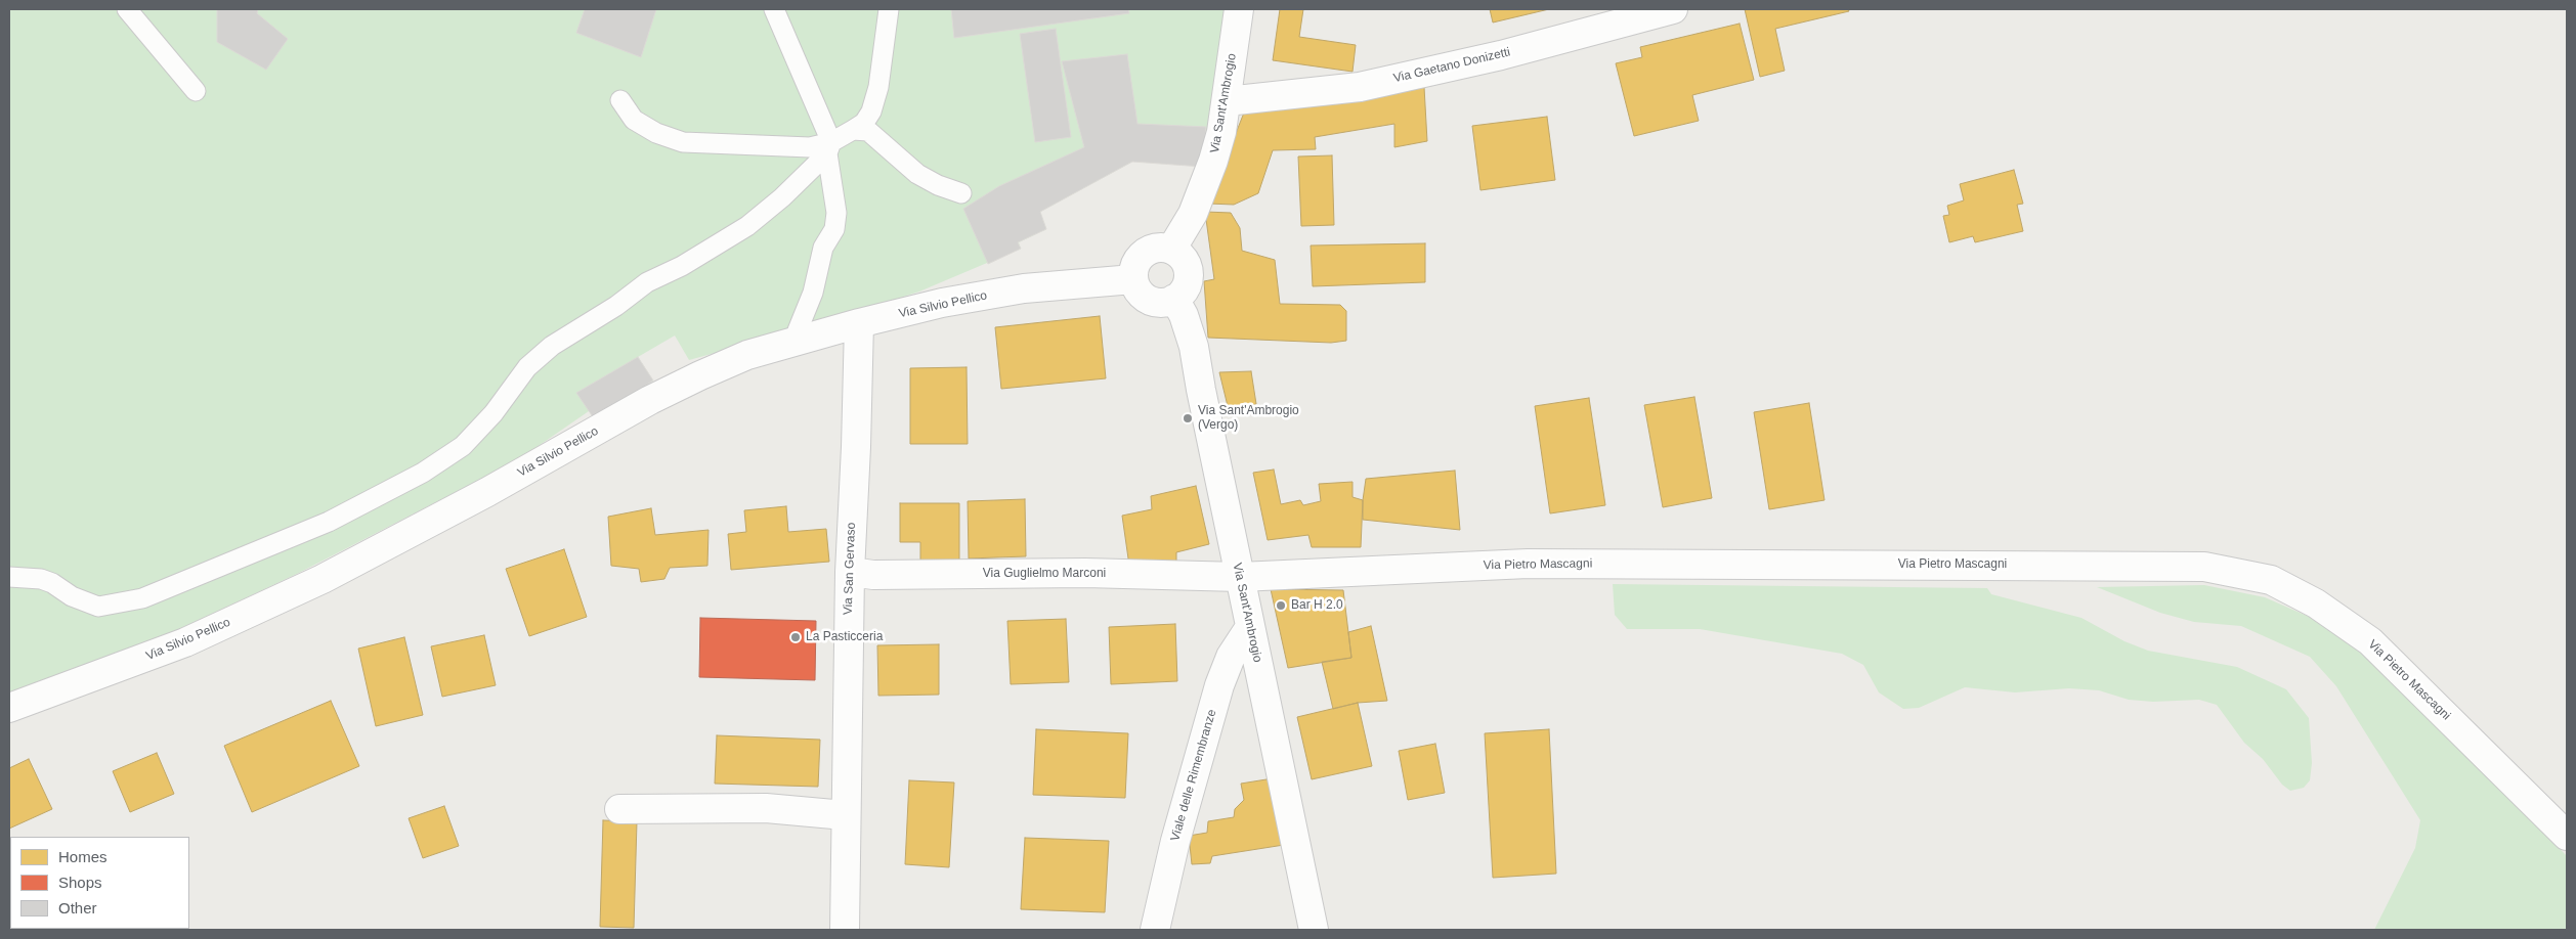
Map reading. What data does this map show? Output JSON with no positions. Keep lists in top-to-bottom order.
{
  "streets": {
    "street": [
      "Via Gaetano Donizetti",
      "Via Sant'Ambrogio",
      "Via Silvio Pellico",
      "Via Pietro Mascagni",
      "Via San Gervaso",
      "Via Guglielmo Marconi",
      "Viale delle Rimembranze"
    ]
  },
  "crossings": [
    ["Via Gaetano Donizetti", "Via Sant'Ambrogio"],
    ["Via Sant'Ambrogio", "Via Silvio Pellico"],
    ["Via Sant'Ambrogio", "Via Pietro Mascagni"],
    ["Via Sant'Ambrogio", "Via Guglielmo Marconi"],
    ["Via Sant'Ambrogio", "Viale delle Rimembranze"],
    ["Via Silvio Pellico", "Via San Gervaso"],
    ["Via Pietro Mascagni", "Via Guglielmo Marconi"],
    ["Via San Gervaso", "Via Guglielmo Marconi"]
  ],
  "places": ["Via Sant'Ambrogio (Vergo)", "Bar H 2.0", "La Pasticceria"],
  "legend": ["Homes", "Shops", "Other"]
}
